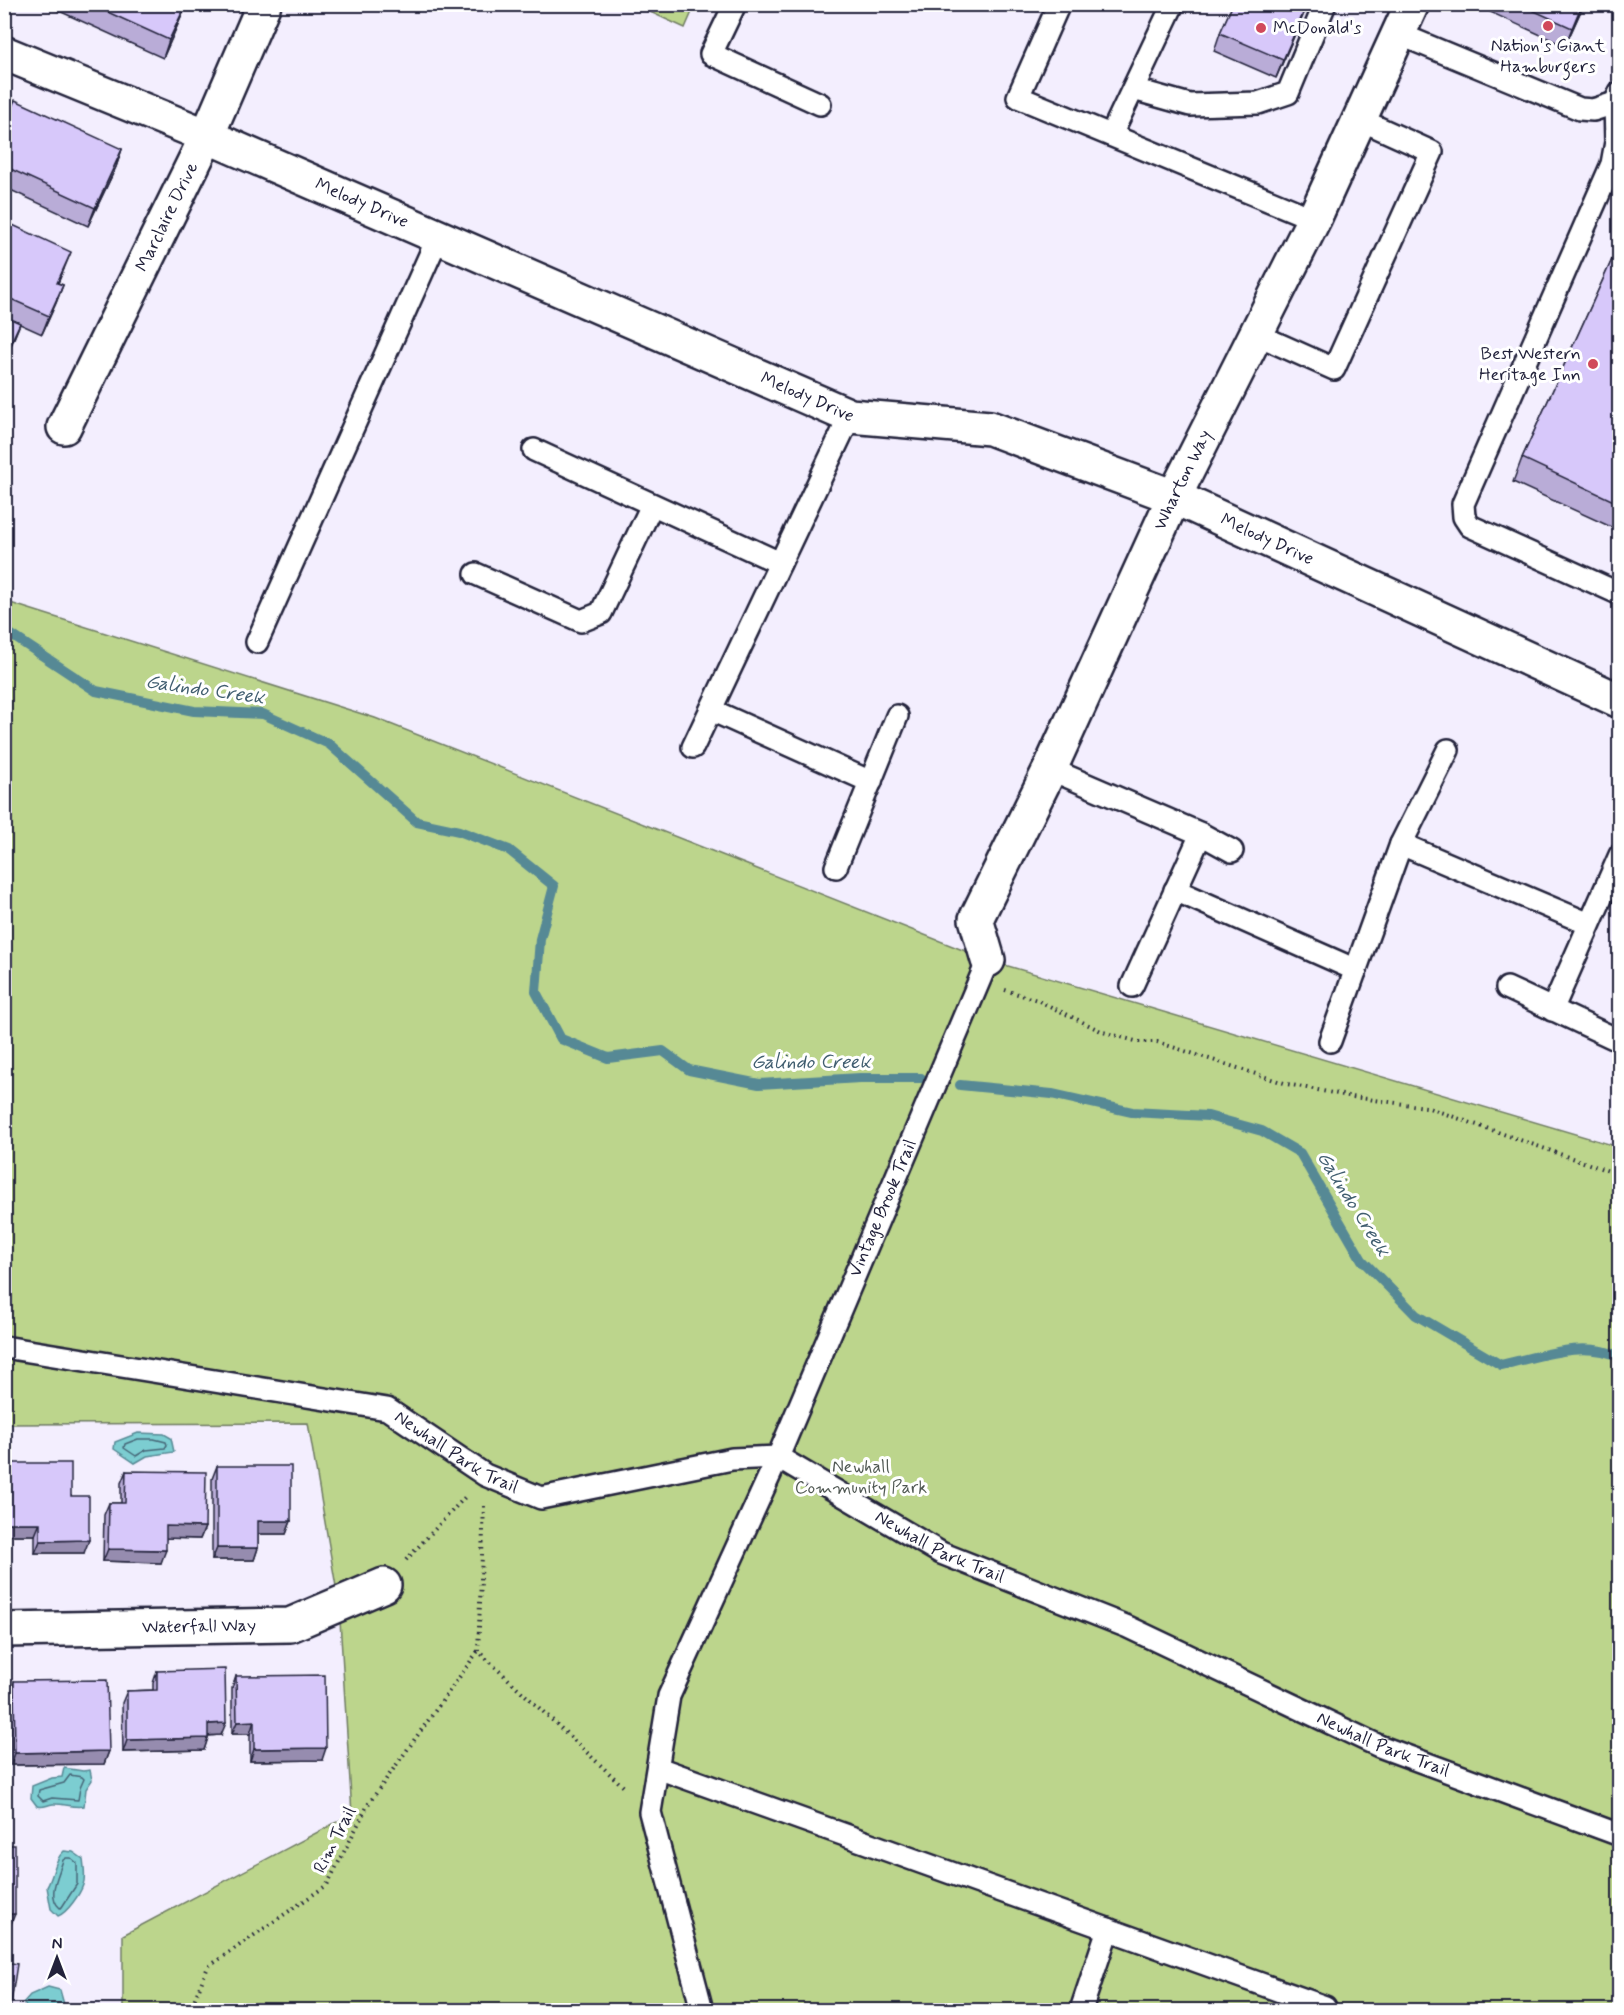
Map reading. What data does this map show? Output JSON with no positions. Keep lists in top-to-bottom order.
{
  "streets": {
    "street": [
      "Melody Drive",
      "Marclaire Drive",
      "Wharton Way",
      "Waterfall Way"
    ],
    "lane": ["Vintage Brook Trail", "Newhall Park Trail"],
    "path": ["Rim Trail"]
  },
  "crossings": [
    ["Melody Drive", "Marclaire Drive"],
    ["Melody Drive", "Wharton Way"],
    ["Wharton Way", "Vintage Brook Trail"],
    ["Vintage Brook Trail", "Newhall Park Trail"]
  ],
  "water": ["Galindo Creek"],
  "parks": ["Newhall Community Park"],
  "places": ["Nation's Giant Hamburgers", "McDonald's", "Best Western Heritage Inn"],
  "north": "top"
}
